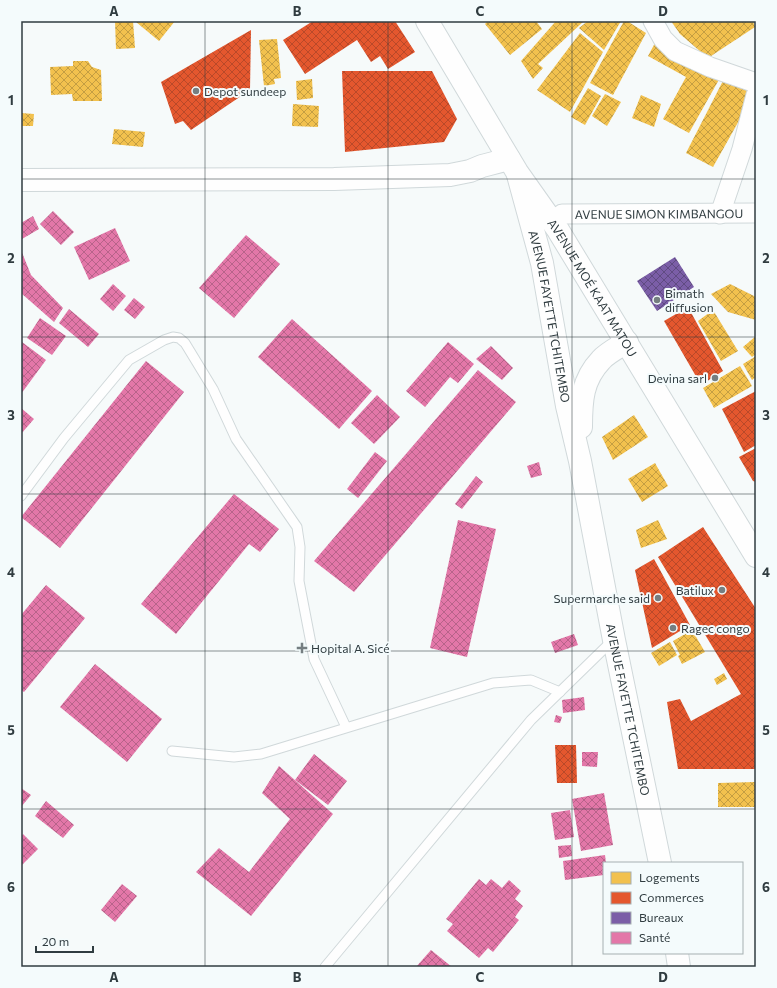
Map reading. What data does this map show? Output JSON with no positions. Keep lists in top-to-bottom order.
{
  "streets": {
    "street": ["AVENUE SIMON KIMBANGOU", "AVENUE MOÉ KAAT MATOU", "AVENUE FAYETTE TCHITEMBO"]
  },
  "crossings": [
    ["AVENUE SIMON KIMBANGOU", "AVENUE MOÉ KAAT MATOU"],
    ["AVENUE MOÉ KAAT MATOU", "AVENUE FAYETTE TCHITEMBO"]
  ],
  "places": {
    "other": [
      "Depot sundeep",
      "Bimath diffusion",
      "Devina sarl",
      "Batilux",
      "Supermarche said",
      "Ragec congo"
    ],
    "health": ["Hopital A. Sicé"]
  },
  "legend": [
    "Logements",
    "Commerces",
    "Bureaux",
    "Santé"
  ],
  "scale_bar": "20 m",
  "grid": {
    "columns": [
      "A",
      "B",
      "C",
      "D"
    ],
    "rows": [
      "1",
      "2",
      "3",
      "4",
      "5",
      "6"
    ]
  }
}
